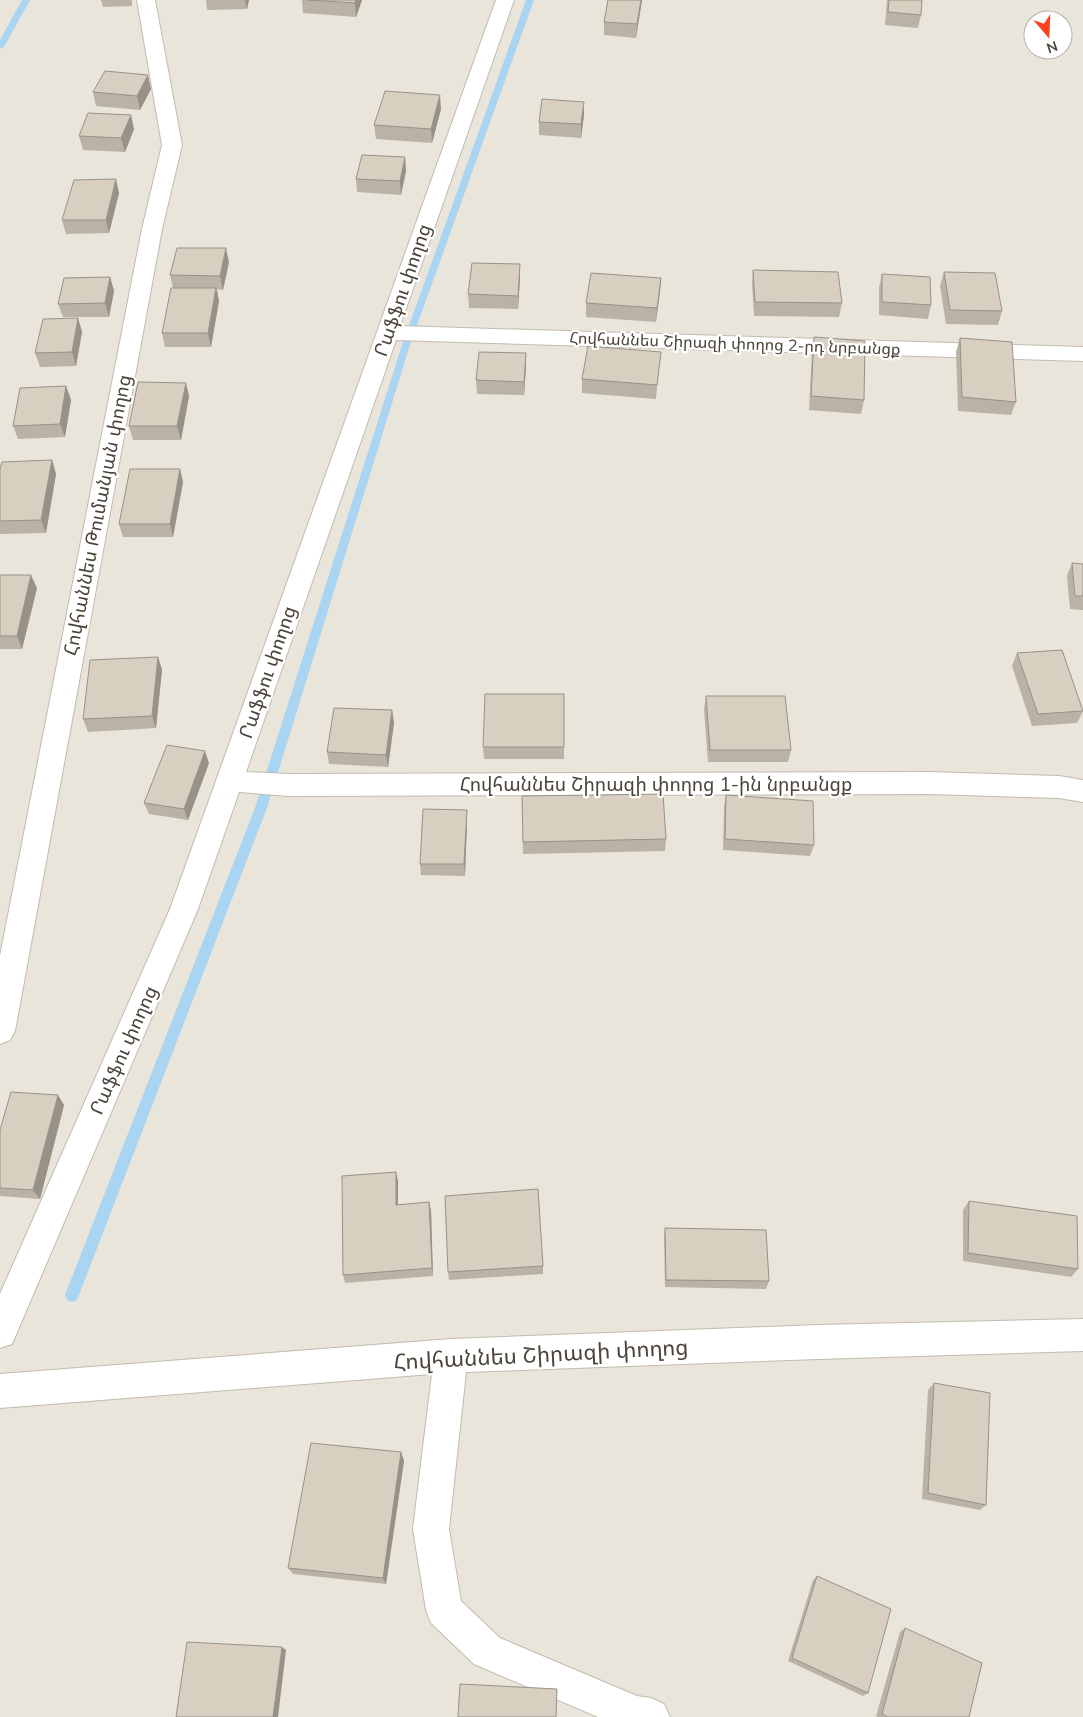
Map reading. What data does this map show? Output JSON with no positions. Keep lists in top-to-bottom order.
{
  "streets": {
    "street": [
      "Րաֆֆու փողոց",
      "Հովհաննես Շիրազի փողոց 2-րդ նրբանցք",
      "Հովհաննես Թումանյան փողոց",
      "Հովհաննես Շիրազի փողոց 1-ին նրբանցք",
      "Հովհաննես Շիրազի փողոց"
    ]
  },
  "crossings": [
    ["Րաֆֆու փողոց", "Հովհաննես Շիրազի փողոց 2-րդ նրբանցք"],
    ["Րաֆֆու փողոց", "Հովհաննես Շիրազի փողոց 1-ին նրբանցք"]
  ],
  "north": "bottom"
}
